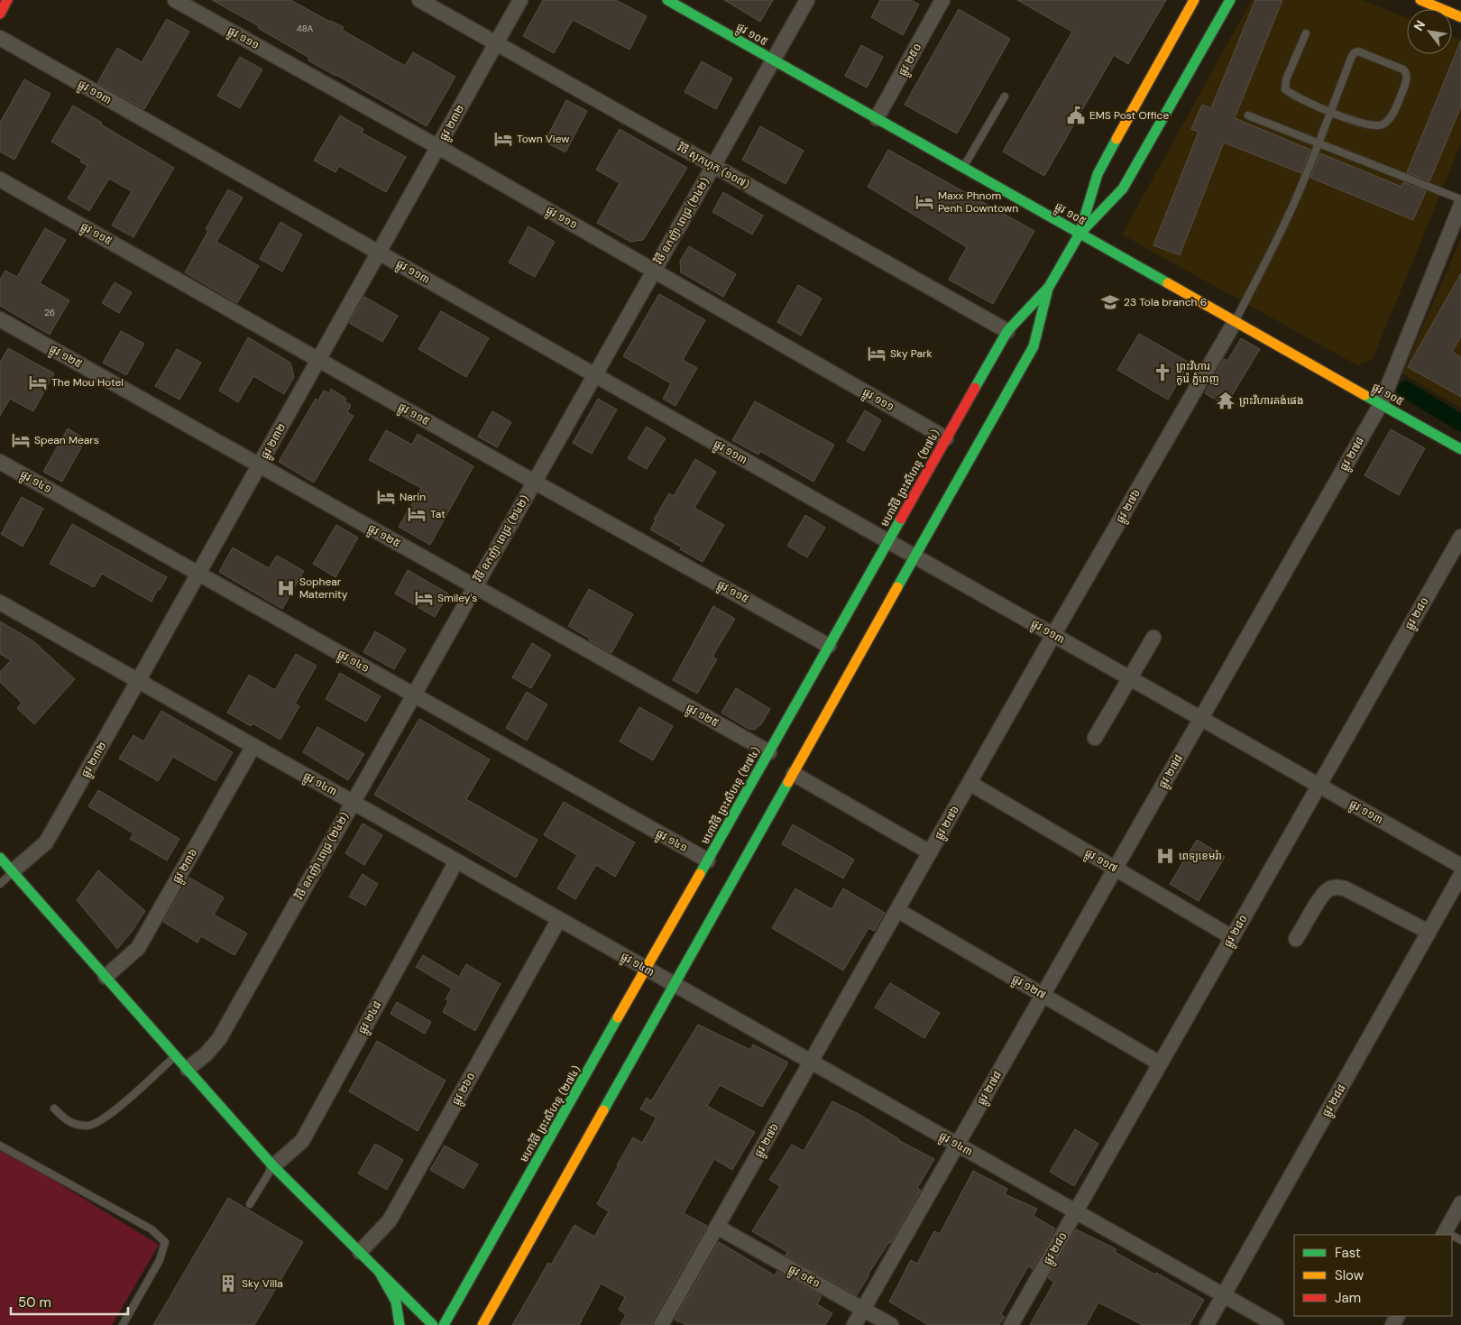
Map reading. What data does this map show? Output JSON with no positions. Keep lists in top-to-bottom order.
{
  "streets": {
    "main road": ["ផ្លូវ ១០៥", "មហាវិថី ព្រះសីហនុ (២៧៤)"],
    "street": [
      "ផ្លូវ ១១១",
      "ផ្លូវ ២៥០",
      "ផ្លូវ ១១៣",
      "ផ្លូវ ២៣២",
      "វិថី សុកហុក (១០៧)",
      "វិថី ឧកញ៉ា ពេជ្រ (២៤២)",
      "ផ្លូវ ១១៥",
      "ផ្លូវ ១២៥",
      "ផ្លូវ ២៧៨",
      "ផ្លូវ ១៤១",
      "ផ្លូវ ២៧៦",
      "ផ្លូវ ២៨០",
      "ផ្លូវ ១៤៣",
      "ផ្លូវ ១១៧",
      "ផ្លូវ ២៣៦",
      "ផ្លូវ ១២៧",
      "ផ្លូវ ២៤៨",
      "ផ្លូវ ២៦០",
      "ផ្លូវ ២៨៨",
      "ផ្លូវ ១៥១"
    ]
  },
  "crossings": [
    ["ផ្លូវ ១០៥", "ផ្លូវ ២៥០"],
    ["ផ្លូវ ១០៥", "វិថី ឧកញ៉ា ពេជ្រ (២៤២)"],
    ["ផ្លូវ ១០៥", "ផ្លូវ ២៧៨"],
    ["ផ្លូវ ១០៥", "មហាវិថី ព្រះសីហនុ (២៧៤)"],
    ["ផ្លូវ ១០៥", "ផ្លូវ ២៧៦"],
    ["ផ្លូវ ១១១", "ផ្លូវ ២៣២"],
    ["ផ្លូវ ១១១", "វិថី ឧកញ៉ា ពេជ្រ (២៤២)"],
    ["ផ្លូវ ១១១", "មហាវិថី ព្រះសីហនុ (២៧៤)"],
    ["ផ្លូវ ១១៣", "ផ្លូវ ២៣២"],
    ["ផ្លូវ ១១៣", "វិថី ឧកញ៉ា ពេជ្រ (២៤២)"],
    ["ផ្លូវ ១១៣", "ផ្លូវ ២៧៨"],
    ["ផ្លូវ ១១៣", "មហាវិថី ព្រះសីហនុ (២៧៤)"],
    ["ផ្លូវ ១១៣", "ផ្លូវ ២៧៦"],
    ["ផ្លូវ ១១៣", "ផ្លូវ ២៨០"],
    ["ផ្លូវ ២៣២", "វិថី សុកហុក (១០៧)"],
    ["ផ្លូវ ២៣២", "ផ្លូវ ១១៥"],
    ["ផ្លូវ ២៣២", "ផ្លូវ ១២៥"],
    ["ផ្លូវ ២៣២", "ផ្លូវ ១៤១"],
    ["ផ្លូវ ២៣២", "ផ្លូវ ១៤៣"],
    ["វិថី សុកហុក (១០៧)", "វិថី ឧកញ៉ា ពេជ្រ (២៤២)"],
    ["វិថី សុកហុក (១០៧)", "មហាវិថី ព្រះសីហនុ (២៧៤)"],
    ["វិថី ឧកញ៉ា ពេជ្រ (២៤២)", "ផ្លូវ ១១៥"],
    ["វិថី ឧកញ៉ា ពេជ្រ (២៤២)", "ផ្លូវ ១២៥"],
    ["វិថី ឧកញ៉ា ពេជ្រ (២៤២)", "ផ្លូវ ១៤១"],
    ["វិថី ឧកញ៉ា ពេជ្រ (២៤២)", "ផ្លូវ ១៤៣"],
    ["ផ្លូវ ១១៥", "មហាវិថី ព្រះសីហនុ (២៧៤)"],
    ["ផ្លូវ ១២៥", "មហាវិថី ព្រះសីហនុ (២៧៤)"],
    ["ផ្លូវ ២៧៨", "ផ្លូវ ១៤៣"],
    ["ផ្លូវ ២៧៨", "ផ្លូវ ១១៧"],
    ["ផ្លូវ ២៧៨", "ផ្លូវ ១២៧"],
    ["ផ្លូវ ២៧៨", "ផ្លូវ ១៥១"],
    ["មហាវិថី ព្រះសីហនុ (២៧៤)", "ផ្លូវ ១៤១"],
    ["មហាវិថី ព្រះសីហនុ (២៧៤)", "ផ្លូវ ១៤៣"],
    ["ផ្លូវ ២៧៦", "ផ្លូវ ១៤៣"],
    ["ផ្លូវ ២៧៦", "ផ្លូវ ១១៧"],
    ["ផ្លូវ ២៧៦", "ផ្លូវ ១២៧"],
    ["ផ្លូវ ២៧៦", "ផ្លូវ ១៥១"],
    ["ផ្លូវ ២៨០", "ផ្លូវ ១៤៣"],
    ["ផ្លូវ ២៨០", "ផ្លូវ ១១៧"],
    ["ផ្លូវ ២៨០", "ផ្លូវ ១២៧"],
    ["ផ្លូវ ១៤៣", "ផ្លូវ ២៣៦"],
    ["ផ្លូវ ១៤៣", "ផ្លូវ ២៤៨"],
    ["ផ្លូវ ១៤៣", "ផ្លូវ ២៦០"],
    ["ផ្លូវ ១៤៣", "ផ្លូវ ២៨៨"]
  ],
  "places": {
    "public building": ["EMS Post Office"],
    "hotel": [
      "Town View",
      "Maxx Phnom Penh Downtown",
      "Sky Park",
      "The Mou Hotel",
      "Spean Mears",
      "Narin",
      "Tat",
      "Smiley's"
    ],
    "school or university": ["23 Tola branch 6"],
    "church": ["ព្រះវិហារ កូរ៉េ ភ្នំពេញ"],
    "temple": ["ព្រះវិហារគង់ផេង"],
    "hospital": ["Sophear Maternity", "ពេទ្យខេមរ៉ា"],
    "building": ["Sky Villa"]
  },
  "house_numbers": ["48A", "26"],
  "legend": ["Fast", "Slow", "Jam"],
  "scale_bar": "50 m",
  "north": "top left"
}
